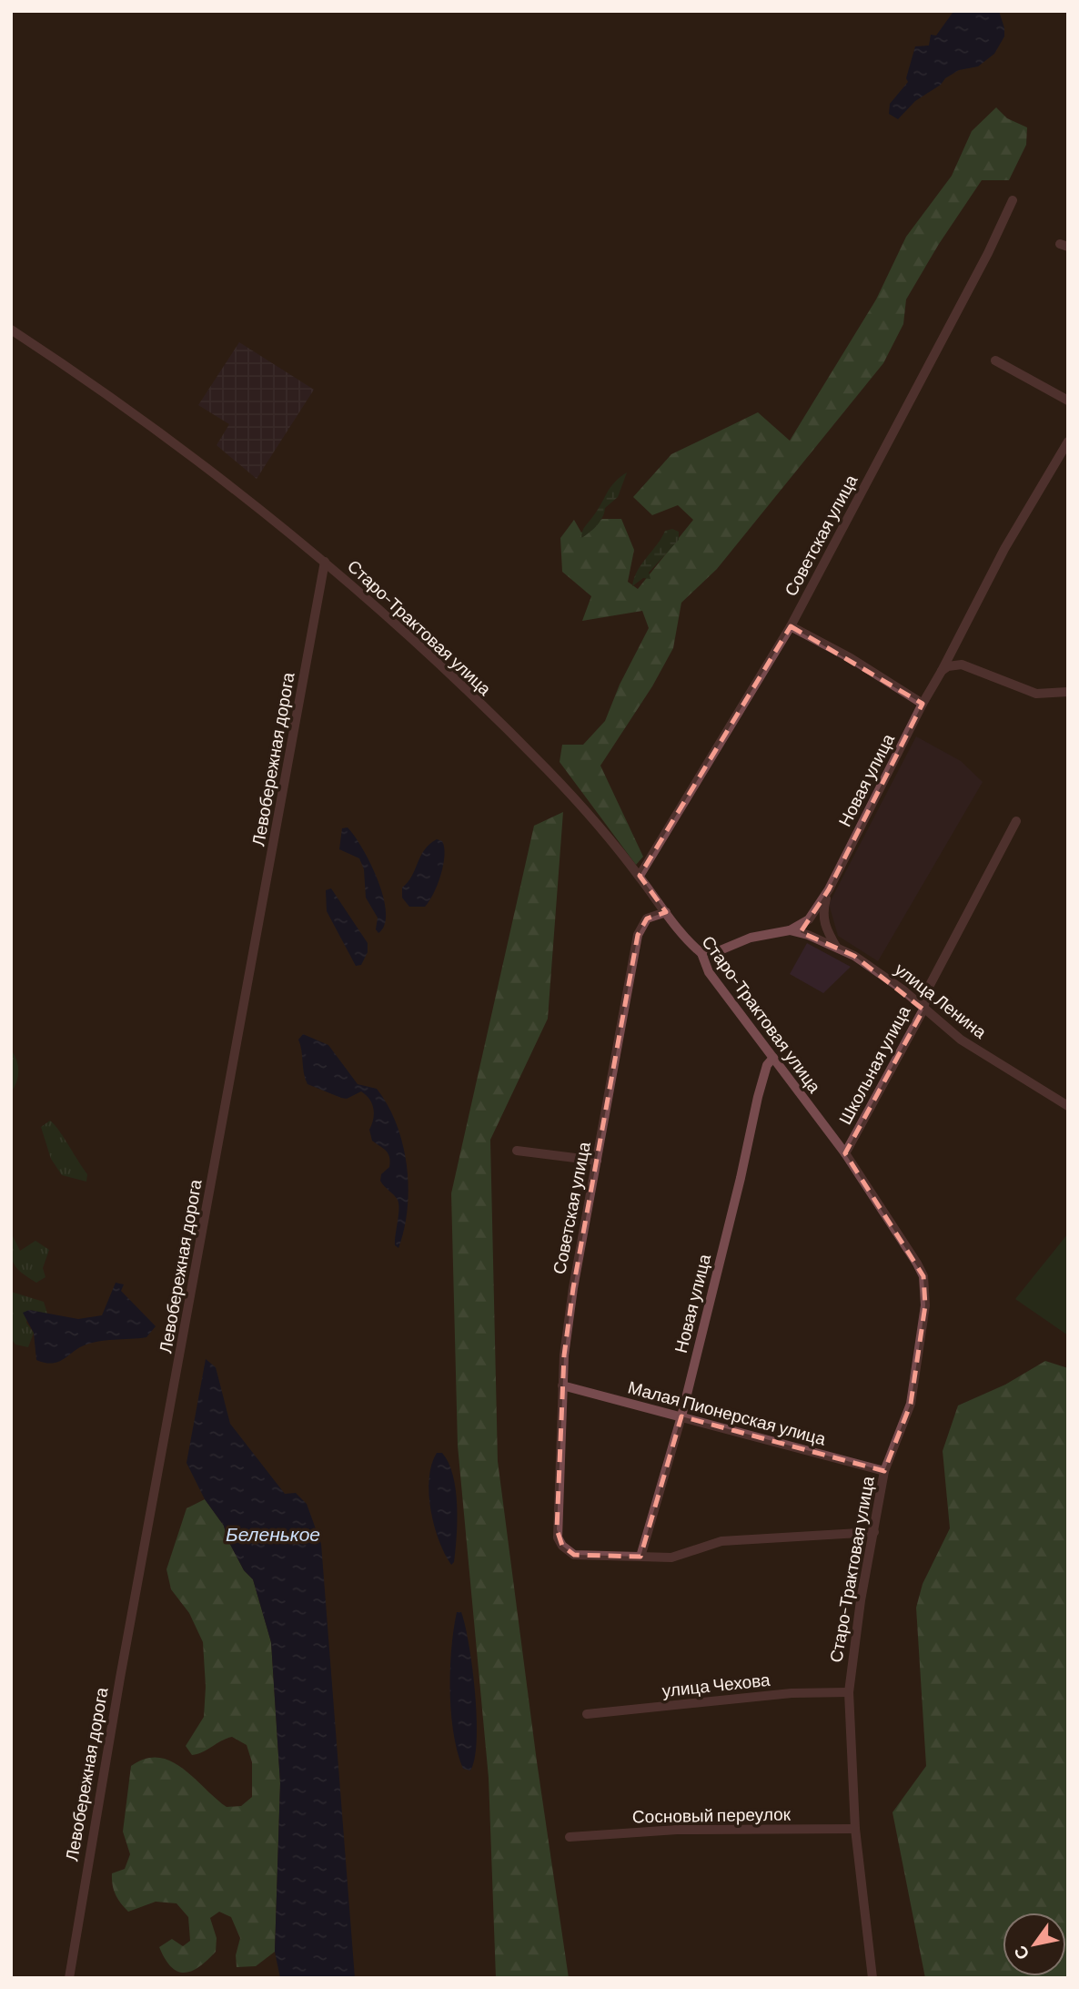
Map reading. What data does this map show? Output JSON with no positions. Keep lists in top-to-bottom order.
{
  "streets": {
    "street": [
      "Советская улица",
      "Старо-Трактовая улица",
      "Левобережная дорога",
      "Новая улица",
      "улица Ленина",
      "Школьная улица",
      "Малая Пионерская улица",
      "улица Чехова",
      "Сосновый переулок"
    ]
  },
  "crossings": [
    ["Советская улица", "Старо-Трактовая улица"],
    ["Советская улица", "Новая улица"],
    ["Советская улица", "Малая Пионерская улица"],
    ["Старо-Трактовая улица", "Левобережная дорога"],
    ["Старо-Трактовая улица", "Новая улица"],
    ["Старо-Трактовая улица", "Школьная улица"],
    ["Старо-Трактовая улица", "Малая Пионерская улица"],
    ["Старо-Трактовая улица", "улица Чехова"],
    ["Старо-Трактовая улица", "Сосновый переулок"],
    ["Новая улица", "улица Ленина"],
    ["Новая улица", "Малая Пионерская улица"],
    ["улица Ленина", "Школьная улица"]
  ],
  "water": ["Беленькое"],
  "north": "bottom left"
}
